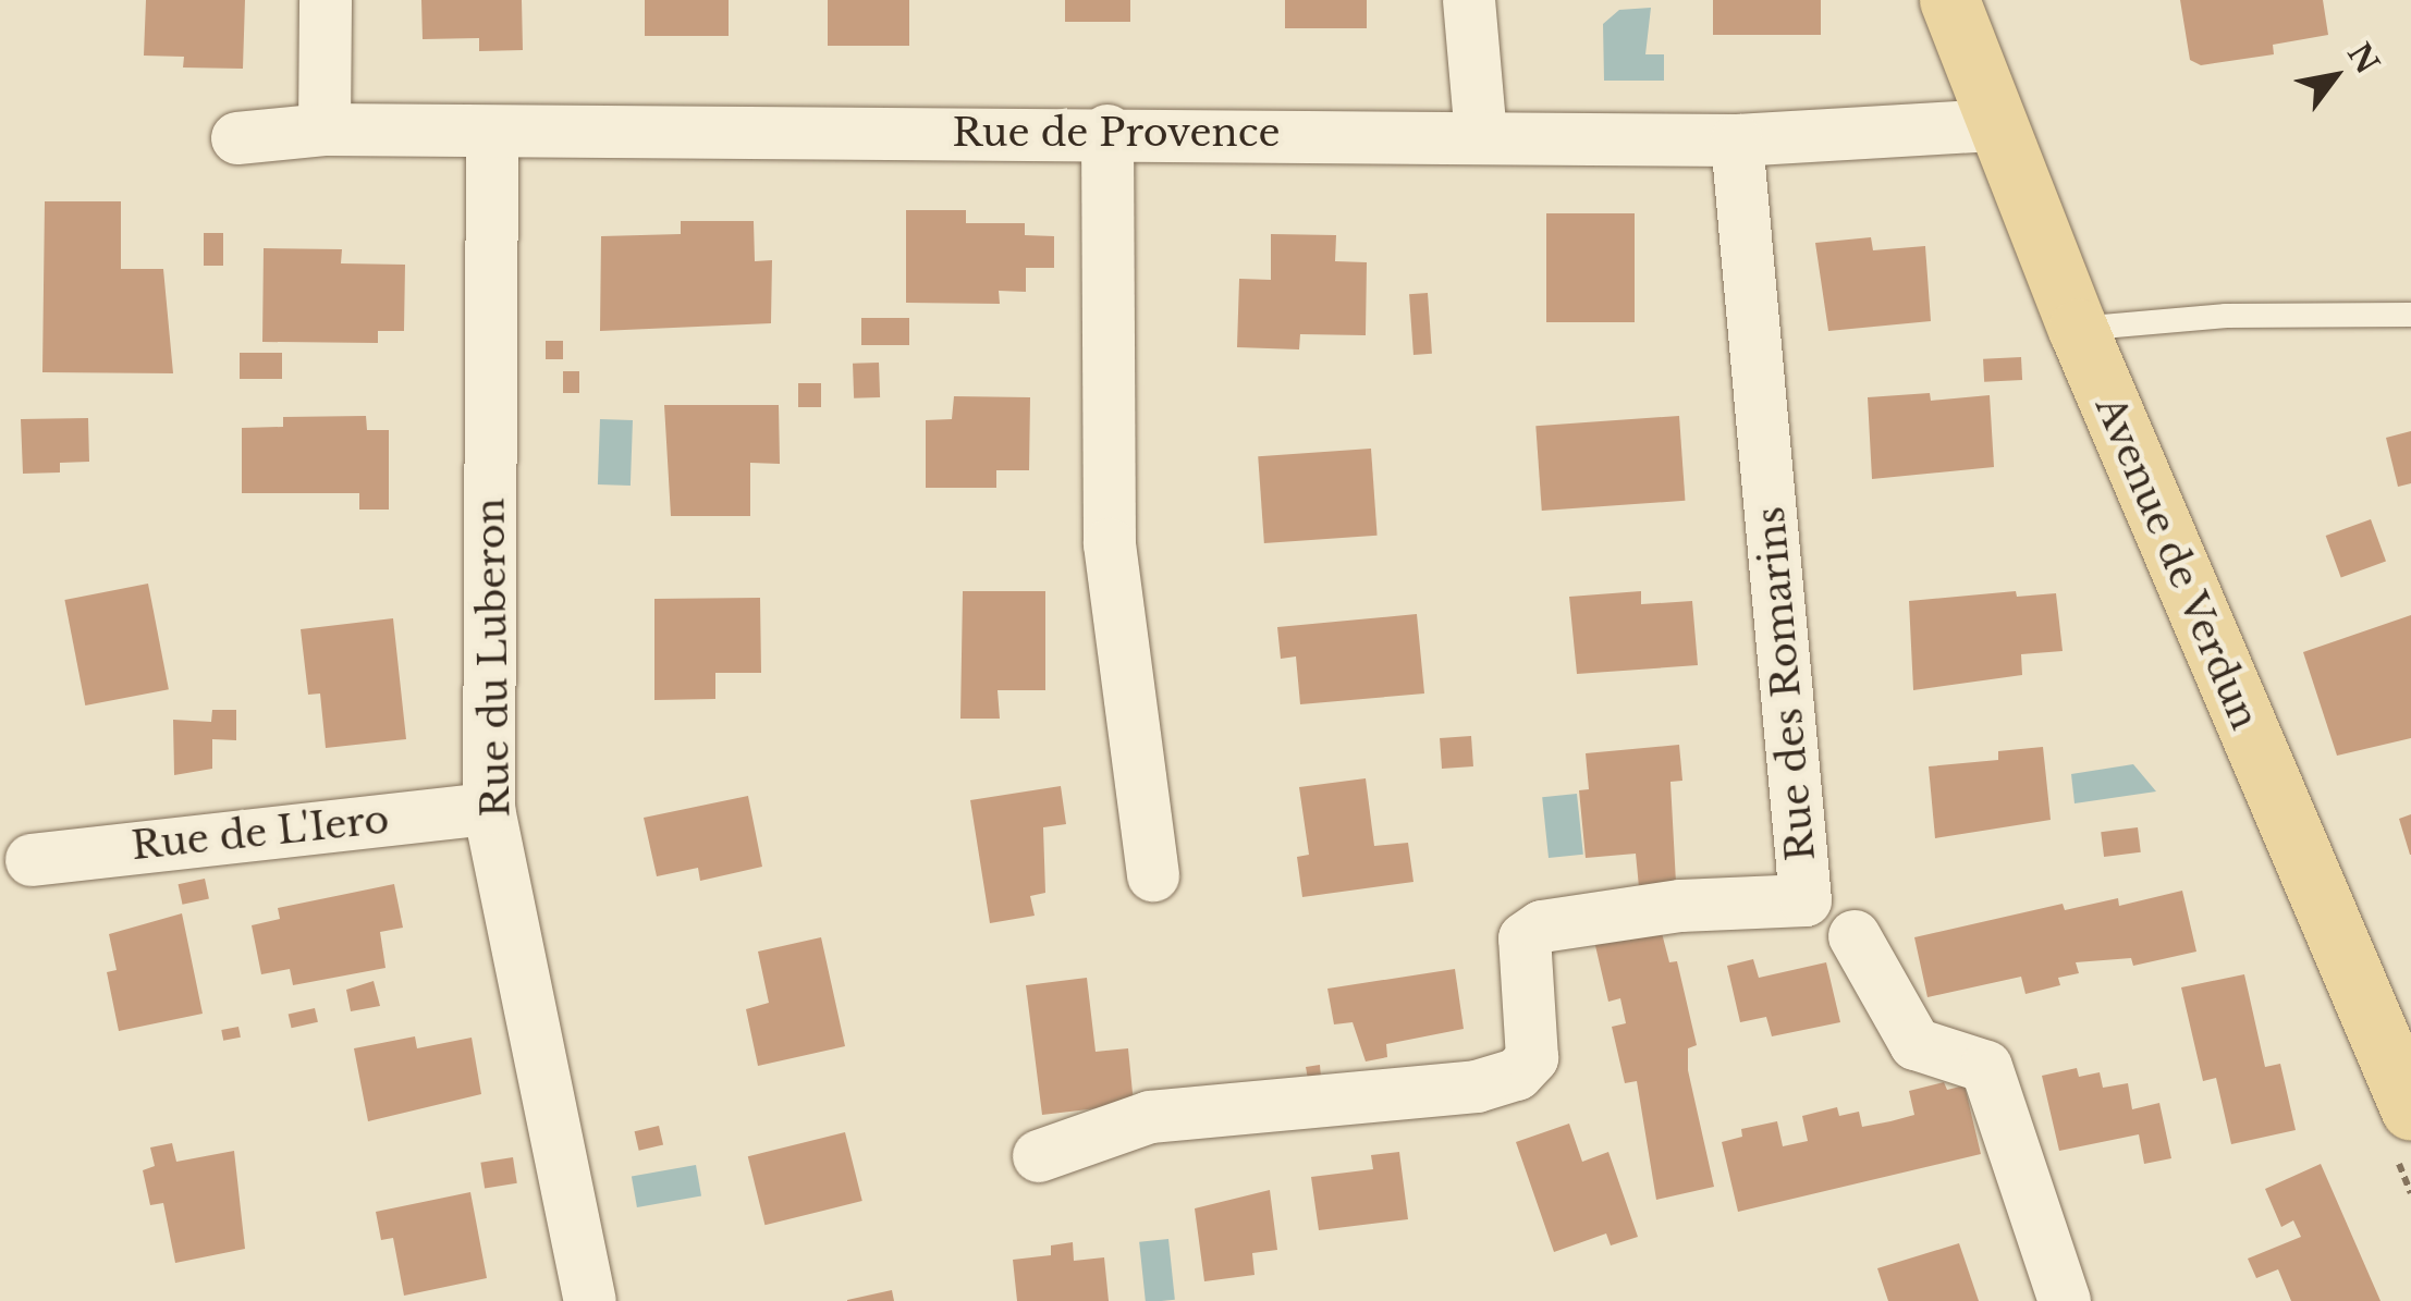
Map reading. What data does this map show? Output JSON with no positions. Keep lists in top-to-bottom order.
{
  "streets": {
    "main road": ["Avenue de Verdun"],
    "street": [
      "Rue de Provence",
      "Rue du Luberon",
      "Rue des Romarins",
      "Rue de L'Iero"
    ]
  },
  "crossings": [
    ["Rue de Provence", "Avenue de Verdun"],
    ["Rue de Provence", "Rue du Luberon"],
    ["Rue de Provence", "Rue des Romarins"],
    ["Rue du Luberon", "Rue de L'Iero"]
  ],
  "north": "top right"
}
